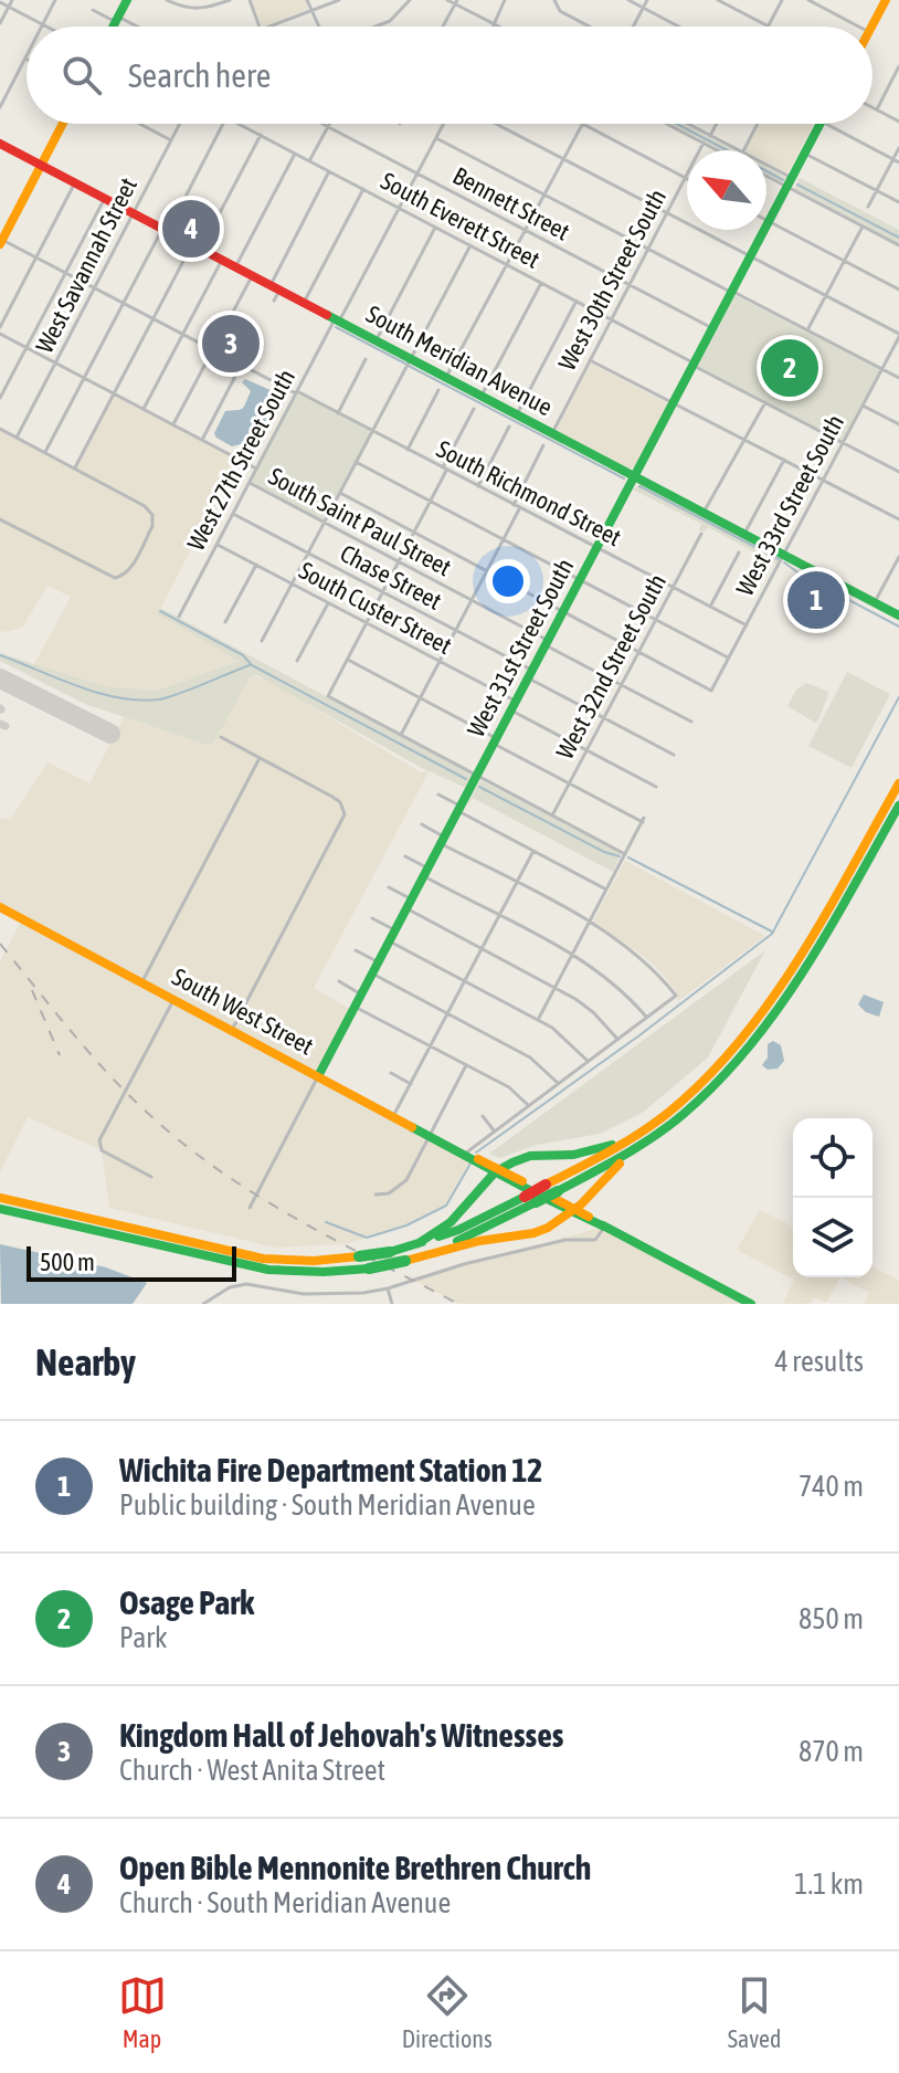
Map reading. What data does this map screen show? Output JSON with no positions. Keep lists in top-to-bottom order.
{
  "streets": {
    "main road": ["South Meridian Avenue", "West 31st Street South", "South West Street"],
    "street": [
      "Bennett Street",
      "South Everett Street",
      "West Savannah Street",
      "West 30th Street South",
      "West 27th Street South",
      "South Richmond Street",
      "West 33rd Street South",
      "South Saint Paul Street",
      "Chase Street",
      "South Custer Street",
      "West 32nd Street South"
    ]
  },
  "crossings": [
    ["Bennett Street", "West 30th Street South"],
    ["Bennett Street", "West 27th Street South"],
    ["Bennett Street", "West 31st Street South"],
    ["South Everett Street", "West 30th Street South"],
    ["South Everett Street", "West 27th Street South"],
    ["South Everett Street", "West 33rd Street South"],
    ["South Everett Street", "West 31st Street South"],
    ["West Savannah Street", "South Meridian Avenue"],
    ["West Savannah Street", "South Richmond Street"],
    ["West Savannah Street", "South Saint Paul Street"],
    ["West 30th Street South", "South Meridian Avenue"],
    ["South Meridian Avenue", "West 27th Street South"],
    ["South Meridian Avenue", "West 33rd Street South"],
    ["South Meridian Avenue", "West 31st Street South"],
    ["West 27th Street South", "South Richmond Street"],
    ["West 27th Street South", "South Saint Paul Street"],
    ["West 27th Street South", "Chase Street"],
    ["West 27th Street South", "South Custer Street"],
    ["South Richmond Street", "West 33rd Street South"],
    ["South Richmond Street", "West 31st Street South"],
    ["South Richmond Street", "West 32nd Street South"],
    ["West 33rd Street South", "West 32nd Street South"],
    ["South Saint Paul Street", "West 31st Street South"],
    ["South Saint Paul Street", "West 32nd Street South"],
    ["Chase Street", "West 31st Street South"],
    ["Chase Street", "West 32nd Street South"],
    ["South Custer Street", "West 31st Street South"],
    ["South Custer Street", "West 32nd Street South"],
    ["West 31st Street South", "South West Street"]
  ],
  "scale_bar": "500 m",
  "north": "top left",
  "page": {
    "search": "Search here",
    "pins": [
      "4",
      "3",
      "2",
      "1"
    ],
    "scale": "500 m",
    "heading": ["Nearby", "4 results"],
    "list": [
      {
        "mark": "1",
        "name": "Wichita Fire Department Station 12",
        "note": "Public building · South Meridian Avenue",
        "value": "740 m"
      },
      {
        "mark": "2",
        "name": "Osage Park",
        "note": "Park",
        "value": "850 m"
      },
      {
        "mark": "3",
        "name": "Kingdom Hall of Jehovah's Witnesses",
        "note": "Church · West Anita Street",
        "value": "870 m"
      },
      {
        "mark": "4",
        "name": "Open Bible Mennonite Brethren Church",
        "note": "Church · South Meridian Avenue",
        "value": "1.1 km"
      }
    ],
    "nav": ["Map", "Directions", "Saved"]
  }
}
